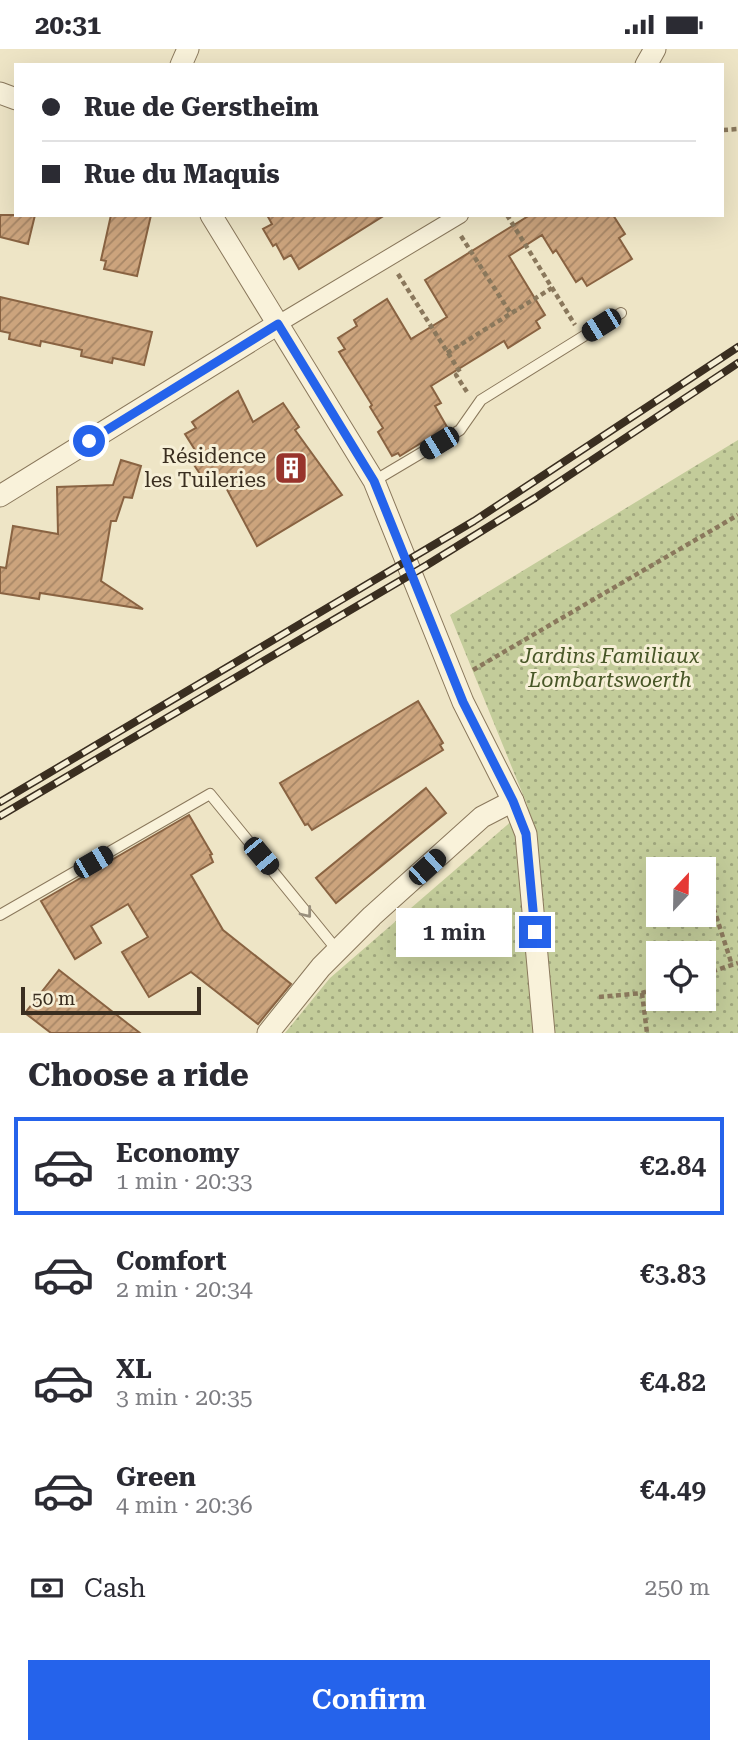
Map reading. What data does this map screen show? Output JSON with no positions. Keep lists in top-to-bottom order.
{
  "parks": ["Jardins Familiaux Lombartswoerth"],
  "places": {
    "building": ["Résidence les Tuileries"]
  },
  "scale_bar": "50 m",
  "north": "top",
  "page": {
    "status": "20:31",
    "banner": ["Rue de Gerstheim", "Rue du Maquis"],
    "bubble": "1 min",
    "scale": "50 m",
    "heading": "Choose a ride",
    "list": [
      {
        "name": "Economy",
        "note": "1 min · 20:33",
        "value": "€2.84"
      },
      {
        "name": "Comfort",
        "note": "2 min · 20:34",
        "value": "€3.83"
      },
      {
        "name": "XL",
        "note": "3 min · 20:35",
        "value": "€4.82"
      },
      {
        "name": "Green",
        "note": "4 min · 20:36",
        "value": "€4.49"
      }
    ],
    "pay": ["Cash", "250 m"],
    "buttons": "Confirm"
  }
}
